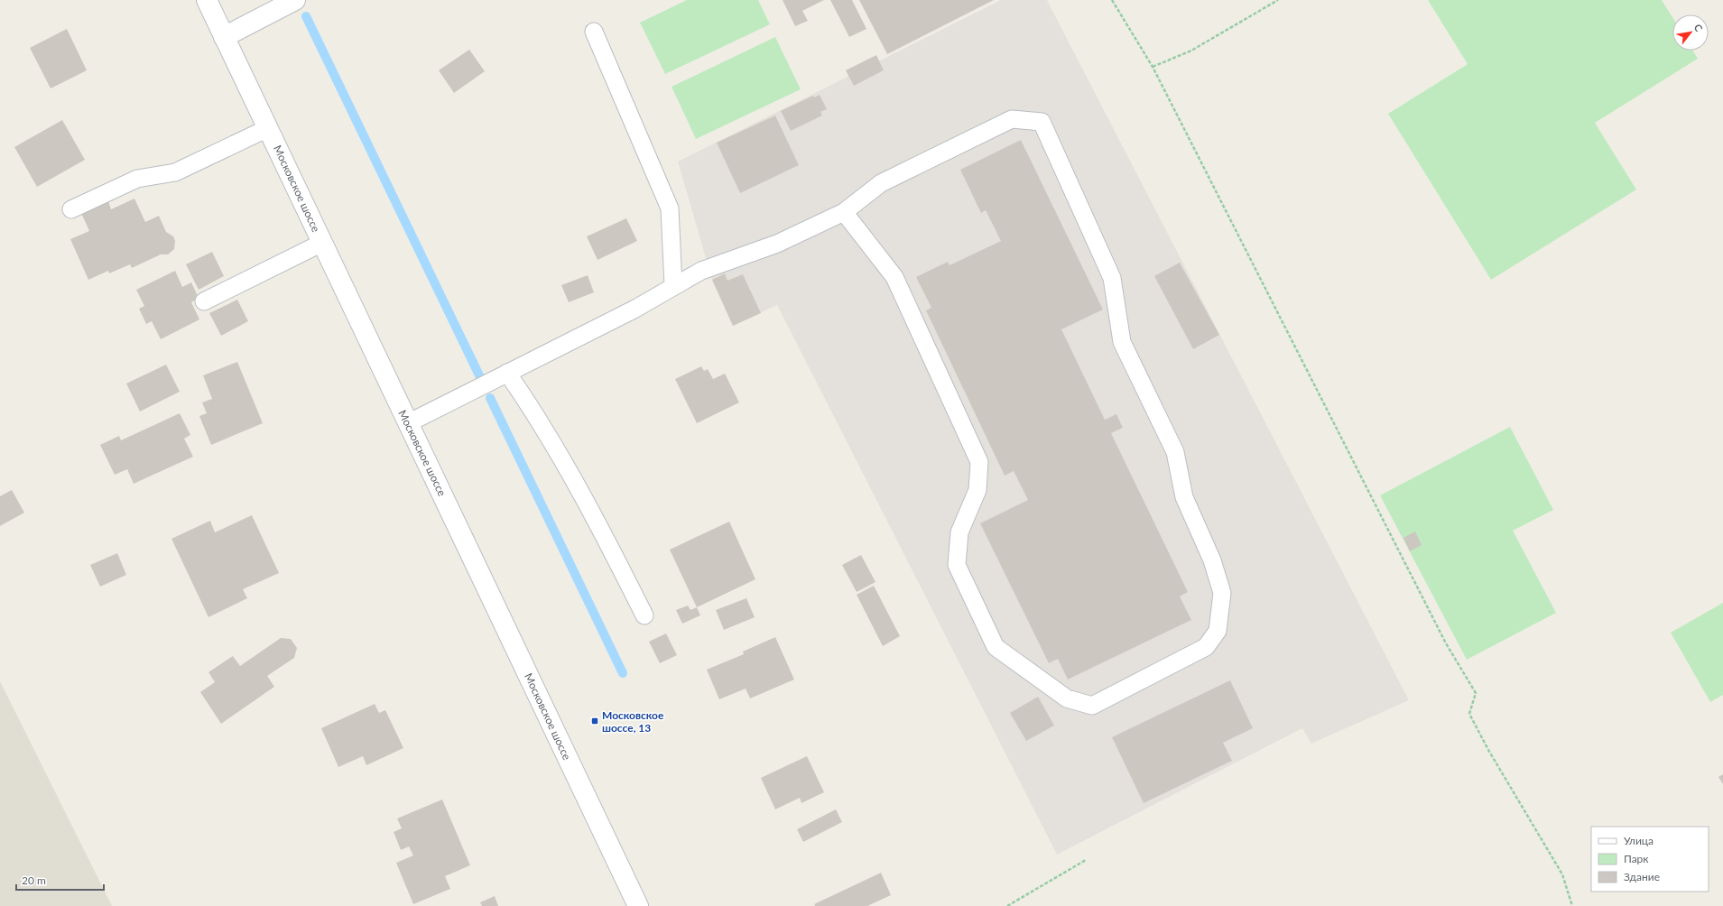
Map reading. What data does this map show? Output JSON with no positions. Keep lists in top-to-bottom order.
{
  "streets": {
    "main road": ["Московское шоссе"]
  },
  "places": {
    "transit": ["Московское шоссе, 13"]
  },
  "legend": ["Улица", "Парк", "Здание"],
  "scale_bar": "20 m",
  "north": "top right"
}
